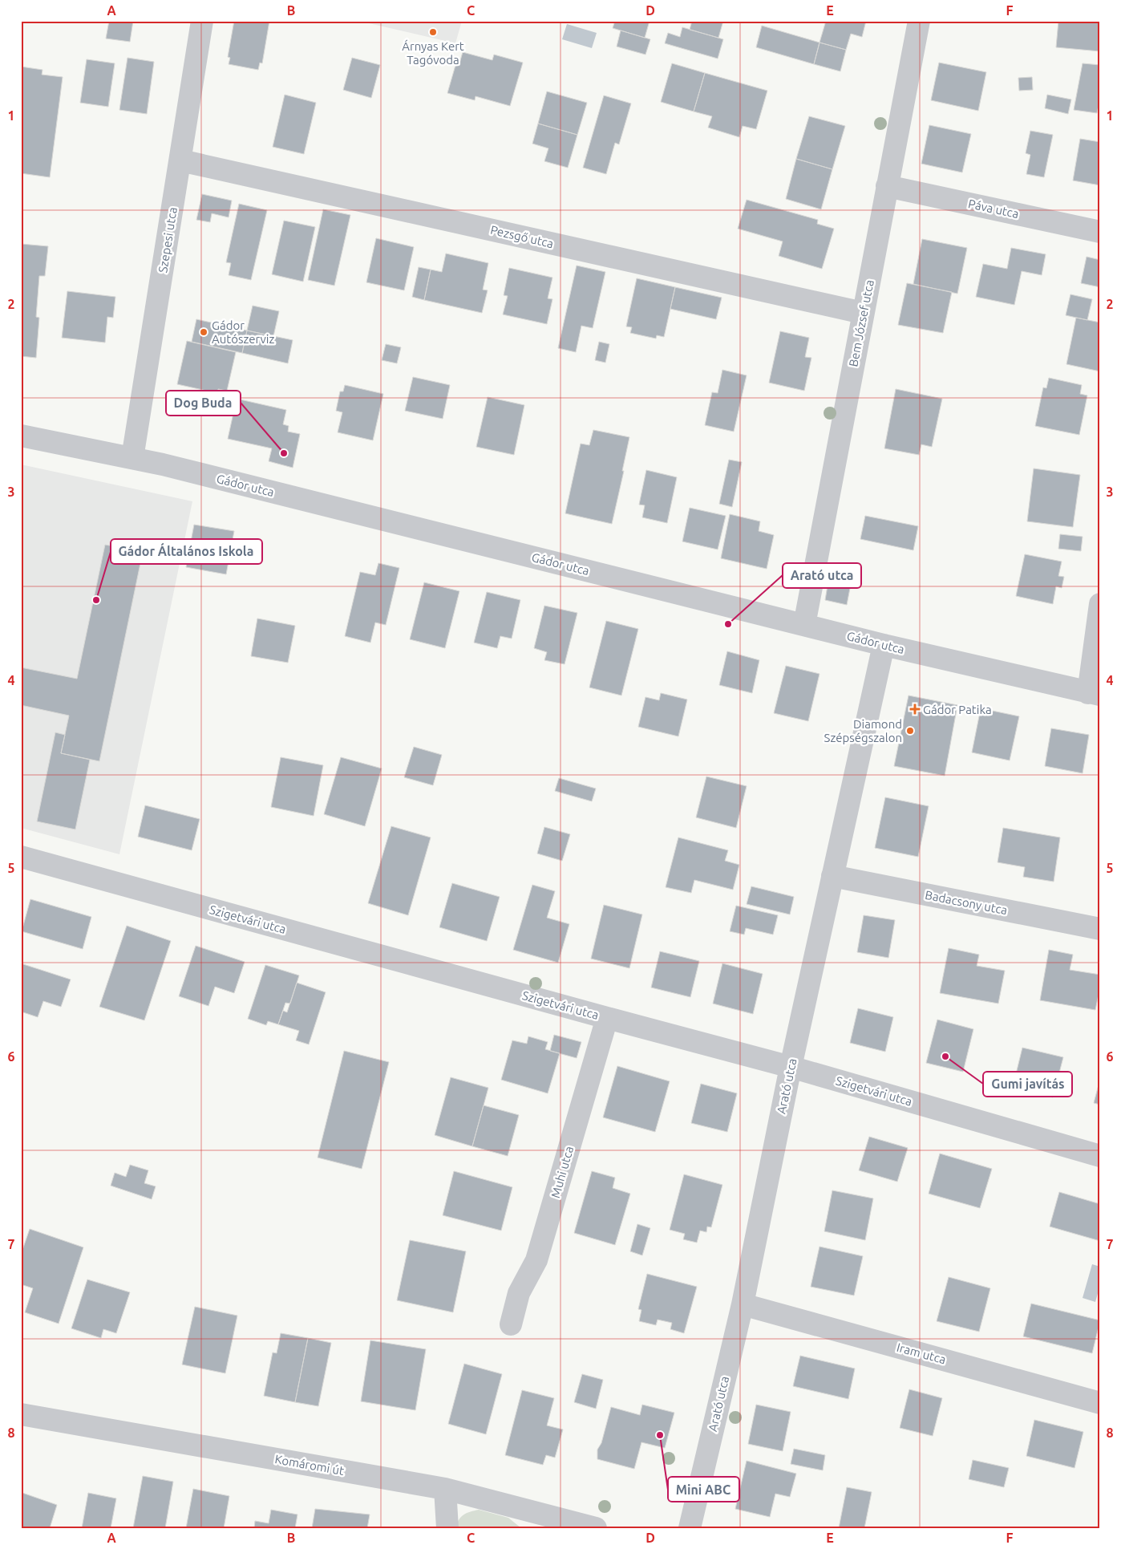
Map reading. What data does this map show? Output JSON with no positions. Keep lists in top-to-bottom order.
{
  "streets": {
    "street": [
      "Páva utca",
      "Pezsgő utca",
      "Szepesi utca",
      "Bem József utca",
      "Gádor utca",
      "Badacsony utca",
      "Szigetvári utca",
      "Arató utca",
      "Muhi utca",
      "Iram utca",
      "Komáromi út"
    ]
  },
  "crossings": [
    ["Páva utca", "Bem József utca"],
    ["Pezsgő utca", "Szepesi utca"],
    ["Pezsgő utca", "Bem József utca"],
    ["Szepesi utca", "Gádor utca"],
    ["Bem József utca", "Gádor utca"],
    ["Gádor utca", "Arató utca"],
    ["Badacsony utca", "Arató utca"],
    ["Szigetvári utca", "Arató utca"],
    ["Szigetvári utca", "Muhi utca"],
    ["Arató utca", "Iram utca"]
  ],
  "places": {
    "other": [
      "Árnyas Kert Tagóvoda",
      "Gádor Autószerviz",
      "Dog Buda",
      "Gádor Általános Iskola",
      "Arató utca",
      "Diamond Szépségszalon",
      "Gumi javítás",
      "Mini ABC"
    ],
    "health": ["Gádor Patika"]
  },
  "grid": {
    "columns": [
      "A",
      "B",
      "C",
      "D",
      "E",
      "F"
    ],
    "rows": [
      "1",
      "2",
      "3",
      "4",
      "5",
      "6",
      "7",
      "8"
    ]
  }
}
